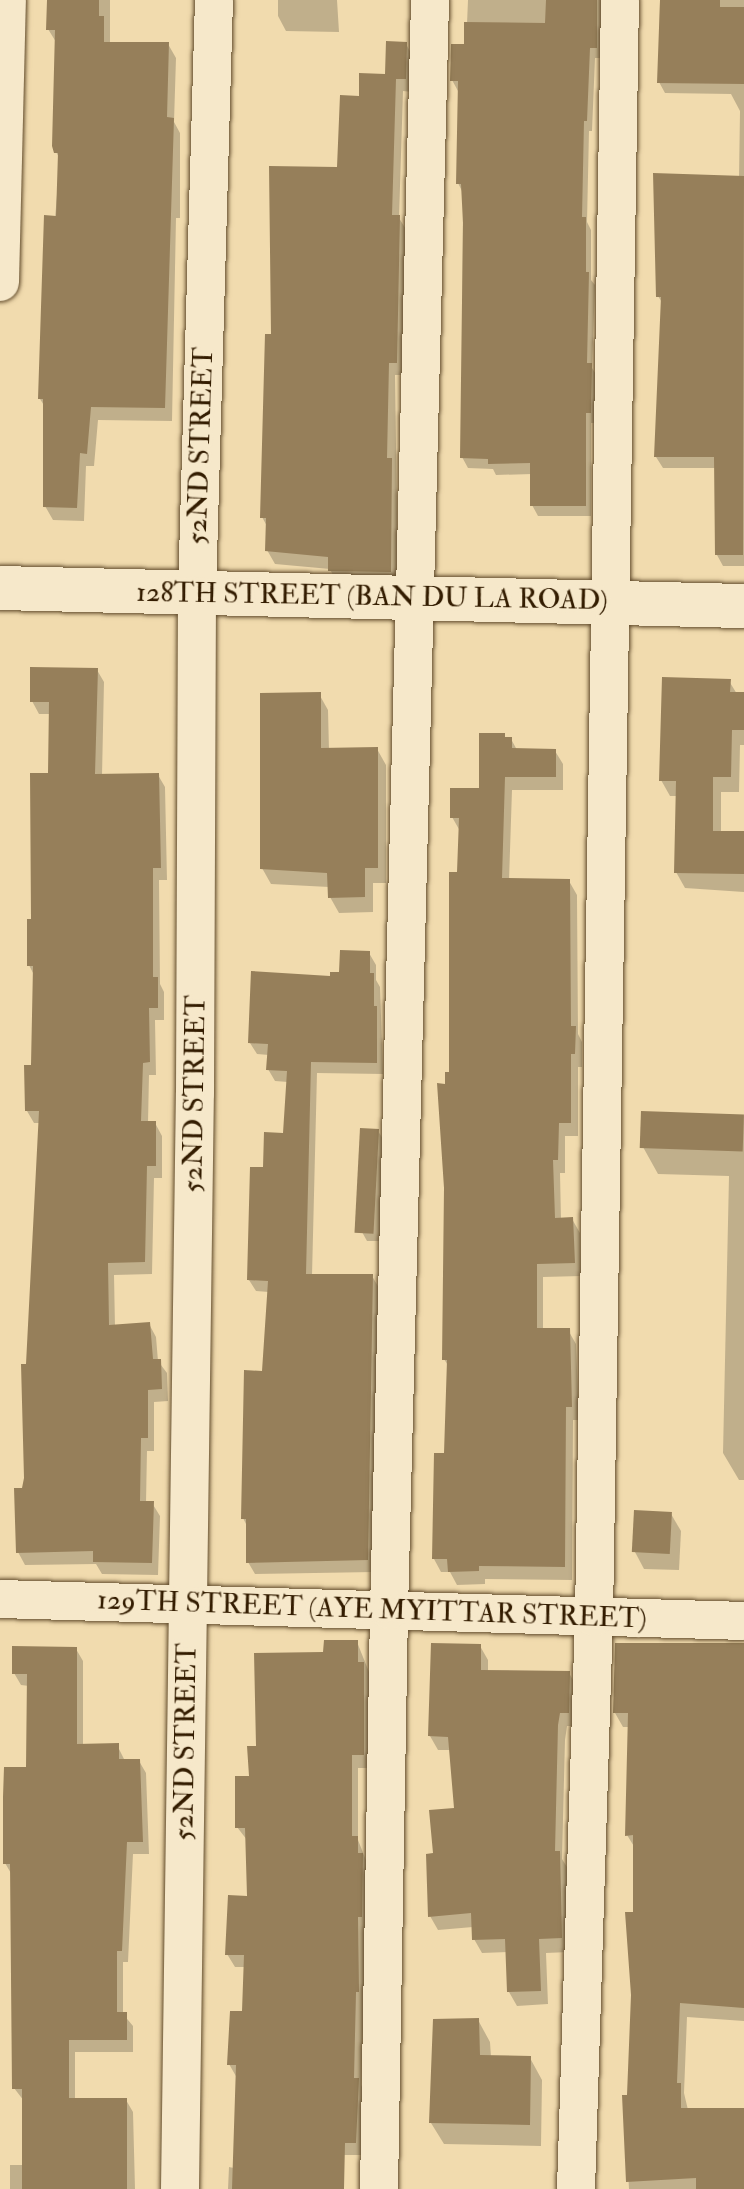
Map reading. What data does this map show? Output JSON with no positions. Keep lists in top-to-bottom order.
{
  "streets": {
    "street": ["52ND STREET", "128TH STREET (BAN DU LA ROAD)", "129TH STREET (AYE MYITTAR STREET)"]
  },
  "crossings": [
    ["52ND STREET", "128TH STREET (BAN DU LA ROAD)"],
    ["52ND STREET", "129TH STREET (AYE MYITTAR STREET)"]
  ]
}
